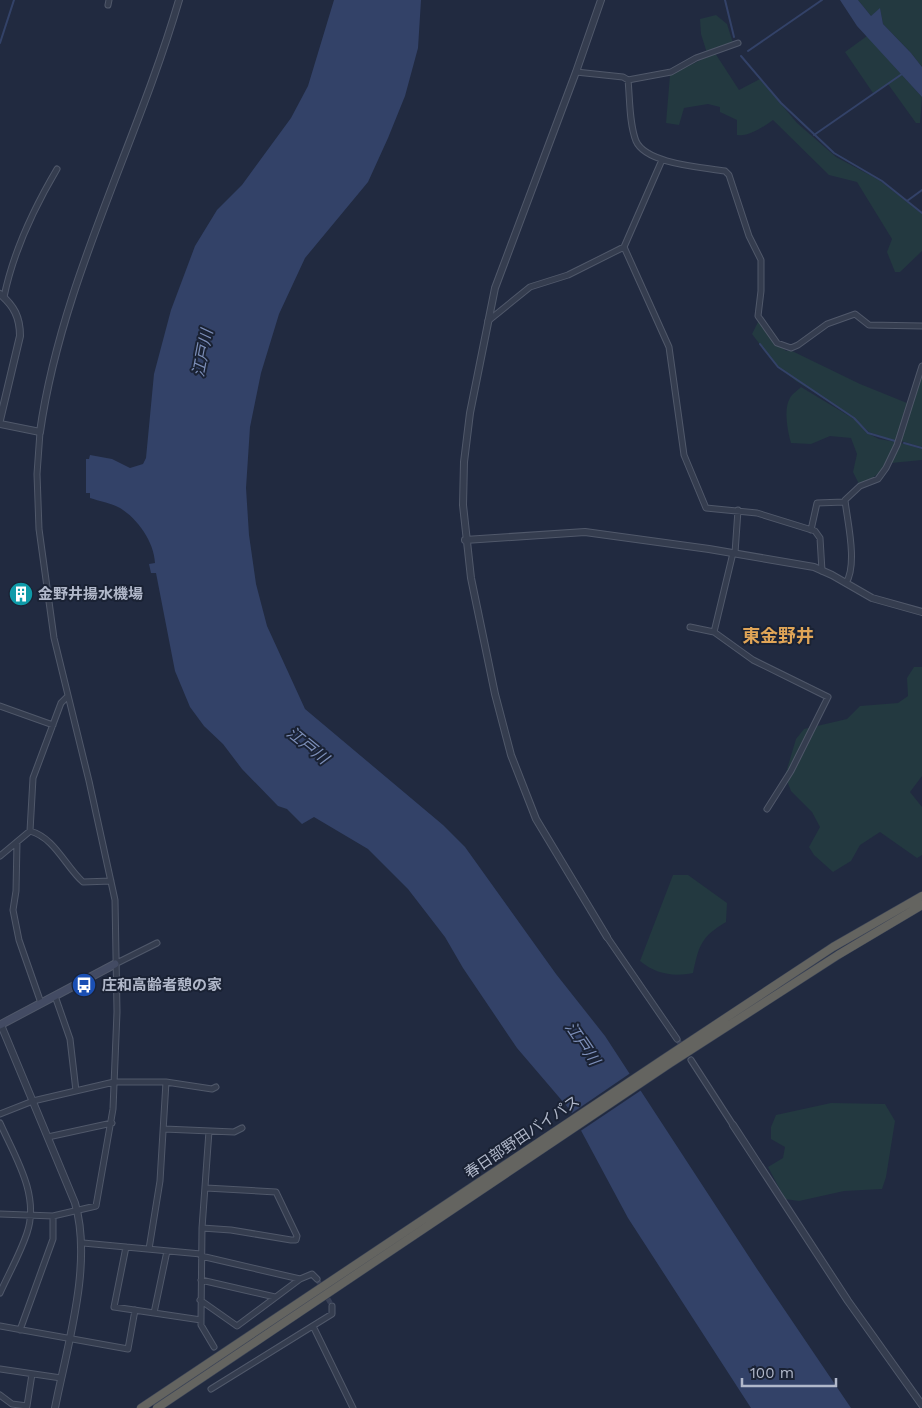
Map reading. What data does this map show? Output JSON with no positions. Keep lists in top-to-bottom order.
{
  "streets": {
    "highway": ["春日部野田バイパス"]
  },
  "districts": ["東金野井"],
  "water": ["江戸川"],
  "places": {
    "building": ["金野井揚水機場"],
    "bus stop": ["庄和高齢者憩の家"]
  },
  "scale_bar": "100 m"
}
